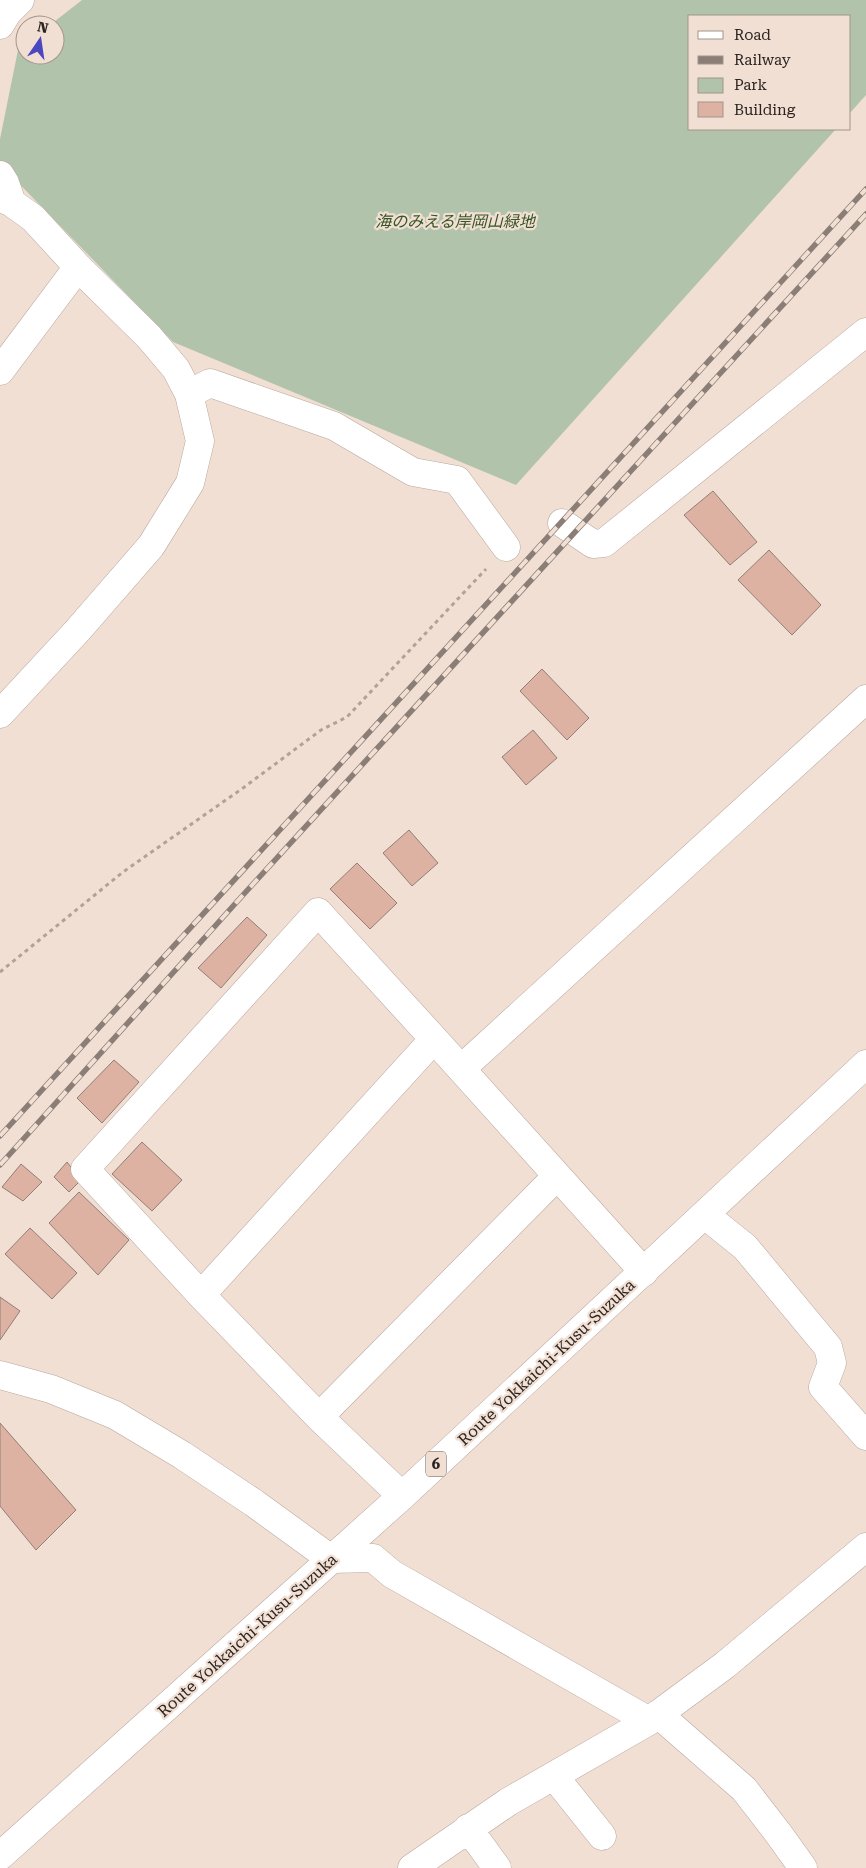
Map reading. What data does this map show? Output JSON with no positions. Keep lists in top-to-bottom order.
{
  "streets": {
    "street": ["Route Yokkaichi-Kusu-Suzuka", "6"]
  },
  "parks": ["海のみえる岸岡山緑地"],
  "legend": [
    "Road",
    "Railway",
    "Park",
    "Building"
  ],
  "north": "top"
}
